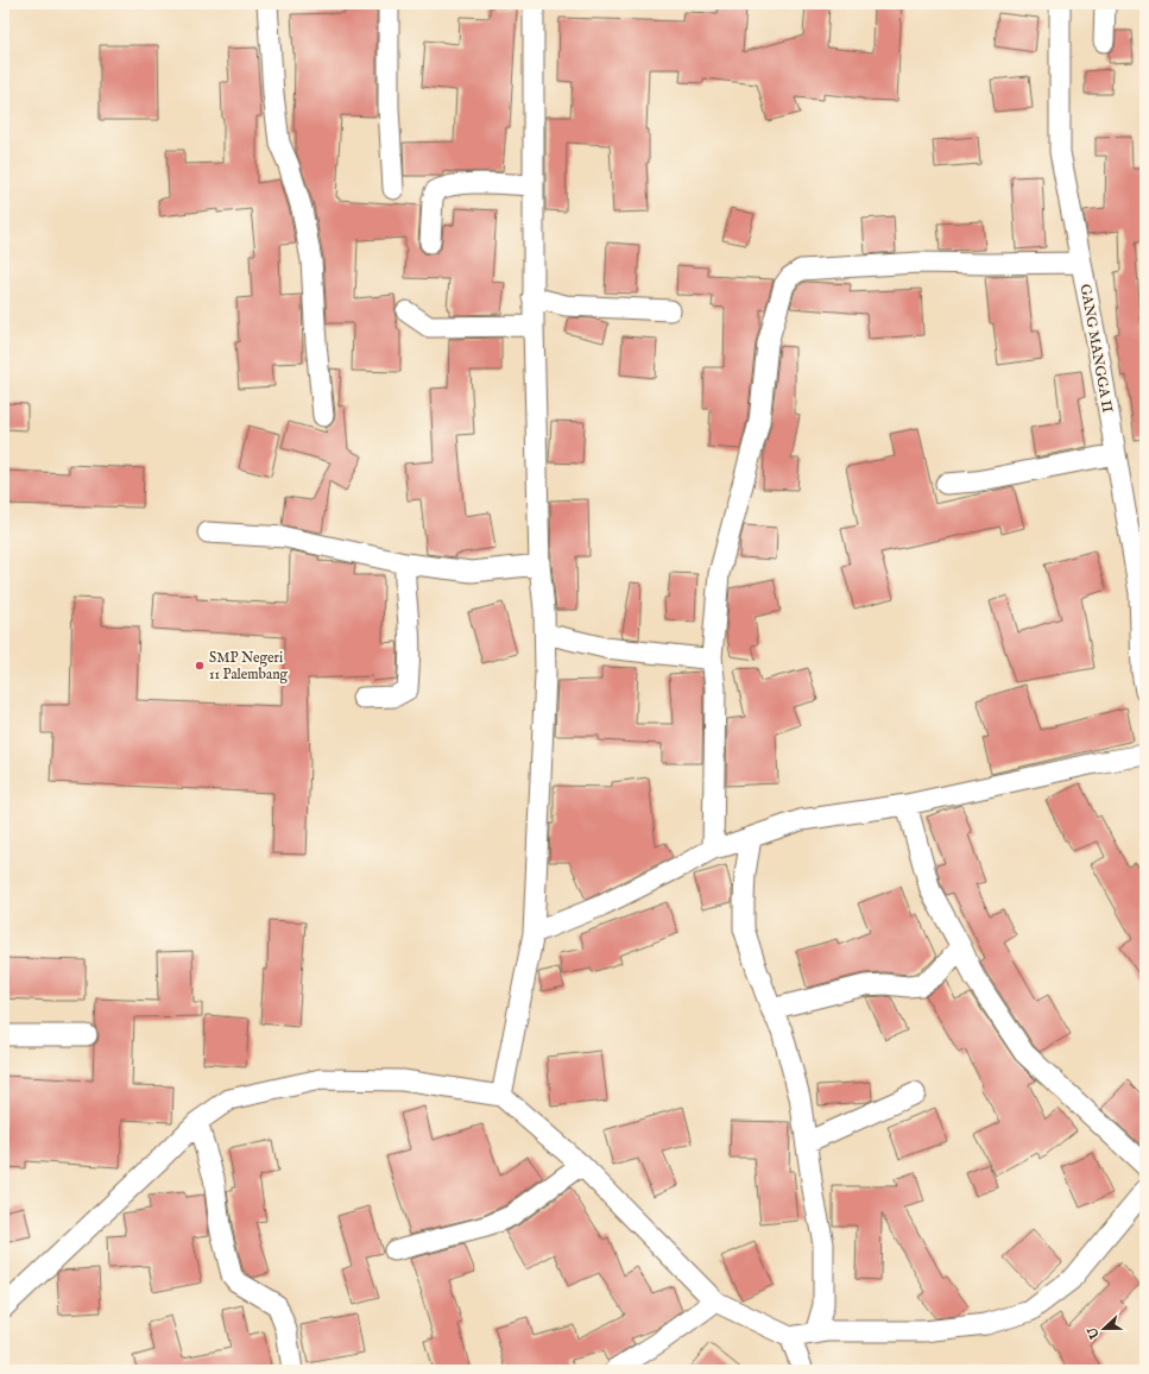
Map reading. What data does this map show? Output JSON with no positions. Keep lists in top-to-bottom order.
{
  "streets": {
    "street": ["GANG MANGGA II"]
  },
  "places": ["SMP Negeri 11 Palembang"],
  "north": "left"
}
